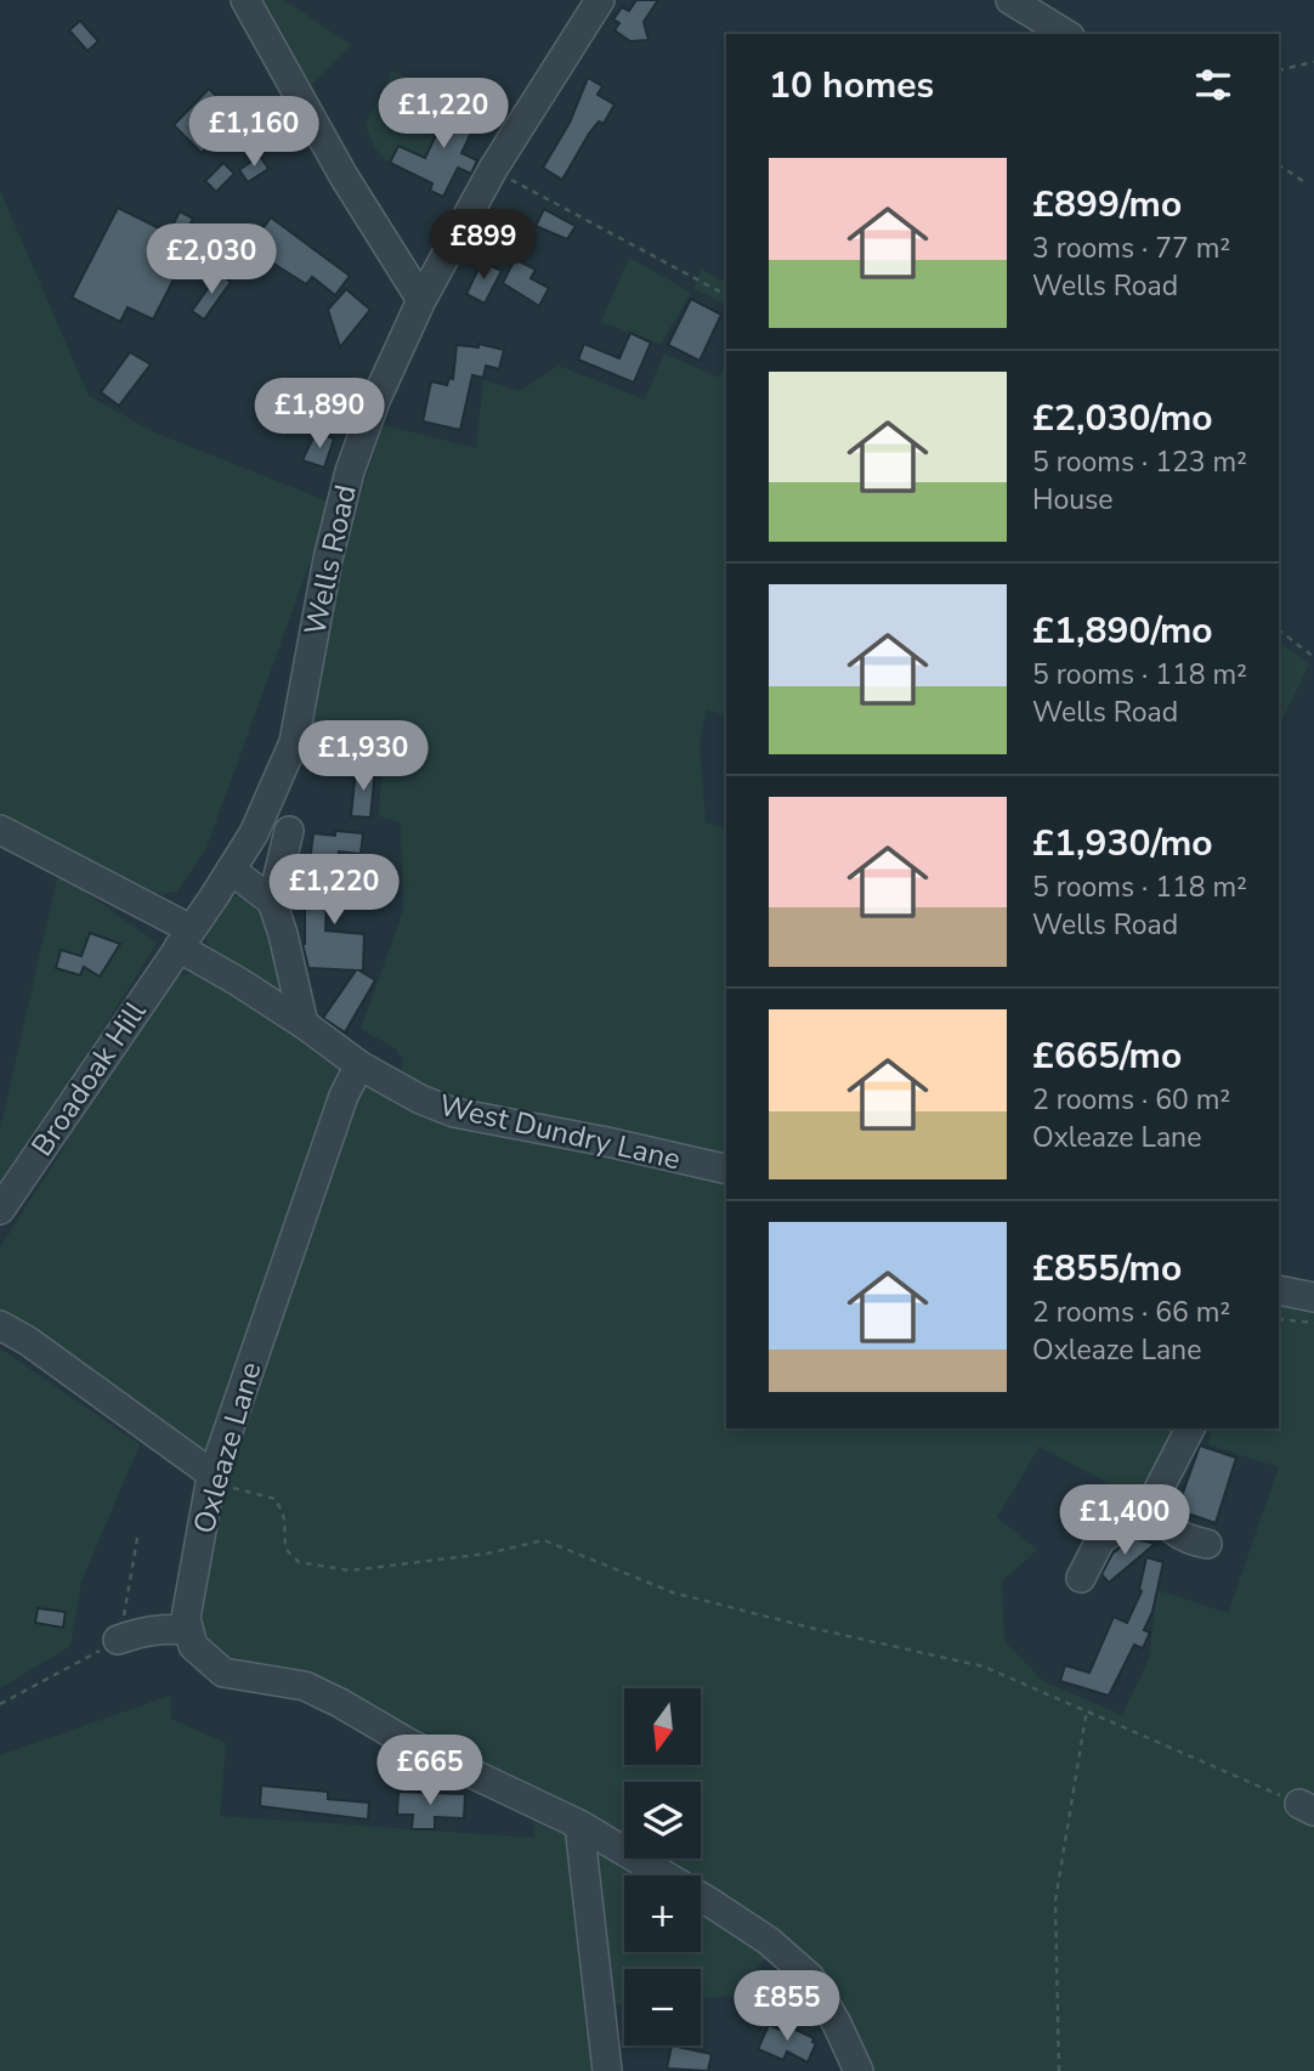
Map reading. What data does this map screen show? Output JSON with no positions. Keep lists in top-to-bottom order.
{
  "streets": {
    "street": [
      "Wells Road",
      "Broadoak Hill",
      "West Dundry Lane",
      "Oxleaze Lane"
    ]
  },
  "crossings": [
    ["Wells Road", "Broadoak Hill"],
    ["Wells Road", "West Dundry Lane"],
    ["Broadoak Hill", "West Dundry Lane"],
    ["West Dundry Lane", "Oxleaze Lane"]
  ],
  "north": "bottom",
  "page": {
    "heading": "10 homes",
    "price": [
      "£1,220",
      "£1,160",
      "£899",
      "£2,030",
      "£1,890",
      "£1,930",
      "£1,220",
      "£1,400",
      "£665",
      "£855"
    ],
    "list": [
      {
        "name": "£899/mo",
        "note": "3 rooms · 77 m² · Wells Road"
      },
      {
        "name": "£2,030/mo",
        "note": "5 rooms · 123 m² · House"
      },
      {
        "name": "£1,890/mo",
        "note": "5 rooms · 118 m² · Wells Road"
      },
      {
        "name": "£1,930/mo",
        "note": "5 rooms · 118 m² · Wells Road"
      },
      {
        "name": "£665/mo",
        "note": "2 rooms · 60 m² · Oxleaze Lane"
      },
      {
        "name": "£855/mo",
        "note": "2 rooms · 66 m² · Oxleaze Lane"
      }
    ],
    "map_buttons": ["+", "−"]
  }
}
